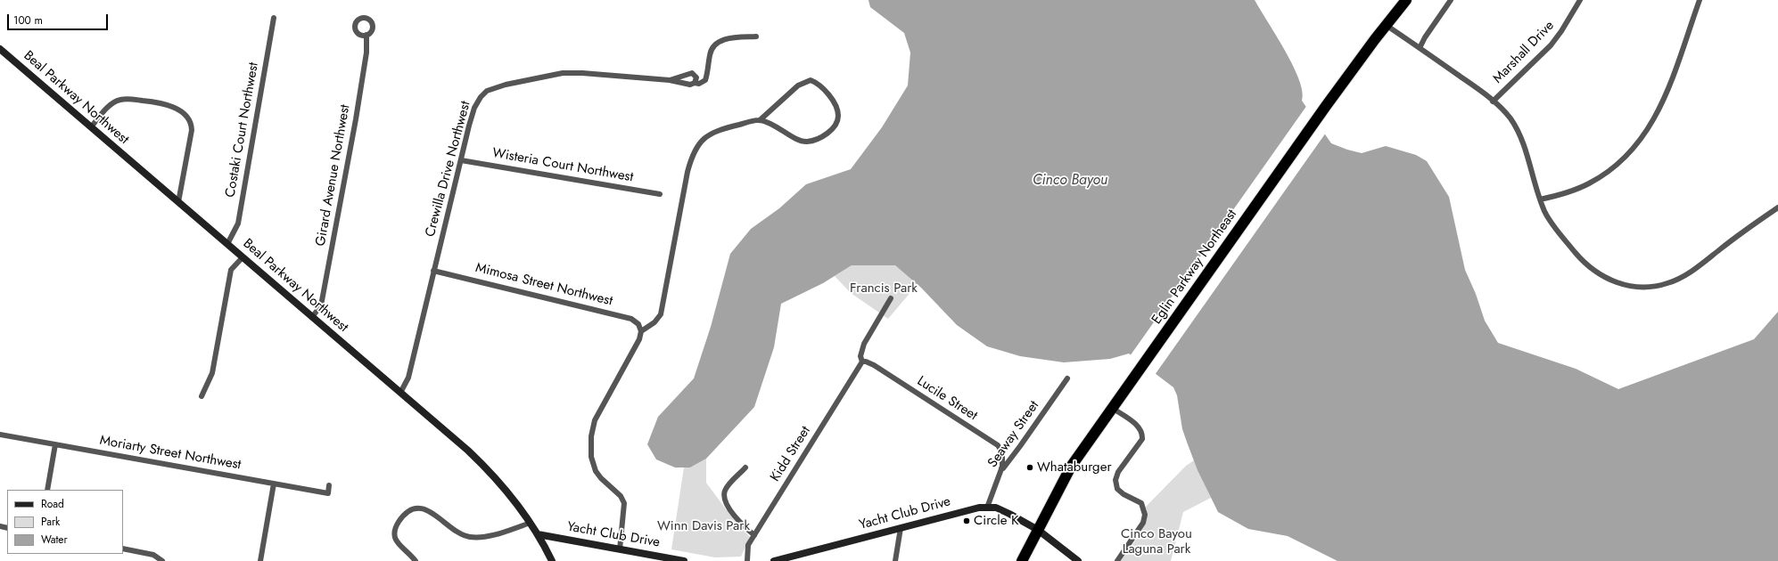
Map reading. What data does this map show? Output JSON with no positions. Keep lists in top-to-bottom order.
{
  "streets": {
    "highway": ["Eglin Parkway Northeast"],
    "main road": ["Beal Parkway Northwest", "Yacht Club Drive"],
    "street": [
      "Marshall Drive",
      "Costaki Court Northwest",
      "Wisteria Court Northwest",
      "Crewilla Drive Northwest",
      "Girard Avenue Northwest",
      "Mimosa Street Northwest",
      "Lucile Street",
      "Seaway Street",
      "Moriarty Street Northwest",
      "Kidd Street"
    ]
  },
  "crossings": [
    ["Beal Parkway Northwest", "Costaki Court Northwest"],
    ["Beal Parkway Northwest", "Crewilla Drive Northwest"],
    ["Beal Parkway Northwest", "Girard Avenue Northwest"],
    ["Beal Parkway Northwest", "Yacht Club Drive"],
    ["Wisteria Court Northwest", "Crewilla Drive Northwest"],
    ["Crewilla Drive Northwest", "Mimosa Street Northwest"],
    ["Eglin Parkway Northeast", "Yacht Club Drive"],
    ["Lucile Street", "Seaway Street"],
    ["Lucile Street", "Kidd Street"],
    ["Seaway Street", "Yacht Club Drive"]
  ],
  "water": ["Cinco Bayou"],
  "parks": ["Francis Park", "Winn Davis Park", "Cinco Bayou Laguna Park"],
  "places": ["Whataburger", "Circle K"],
  "legend": ["Road", "Park", "Water"],
  "scale_bar": "100 m"
}
